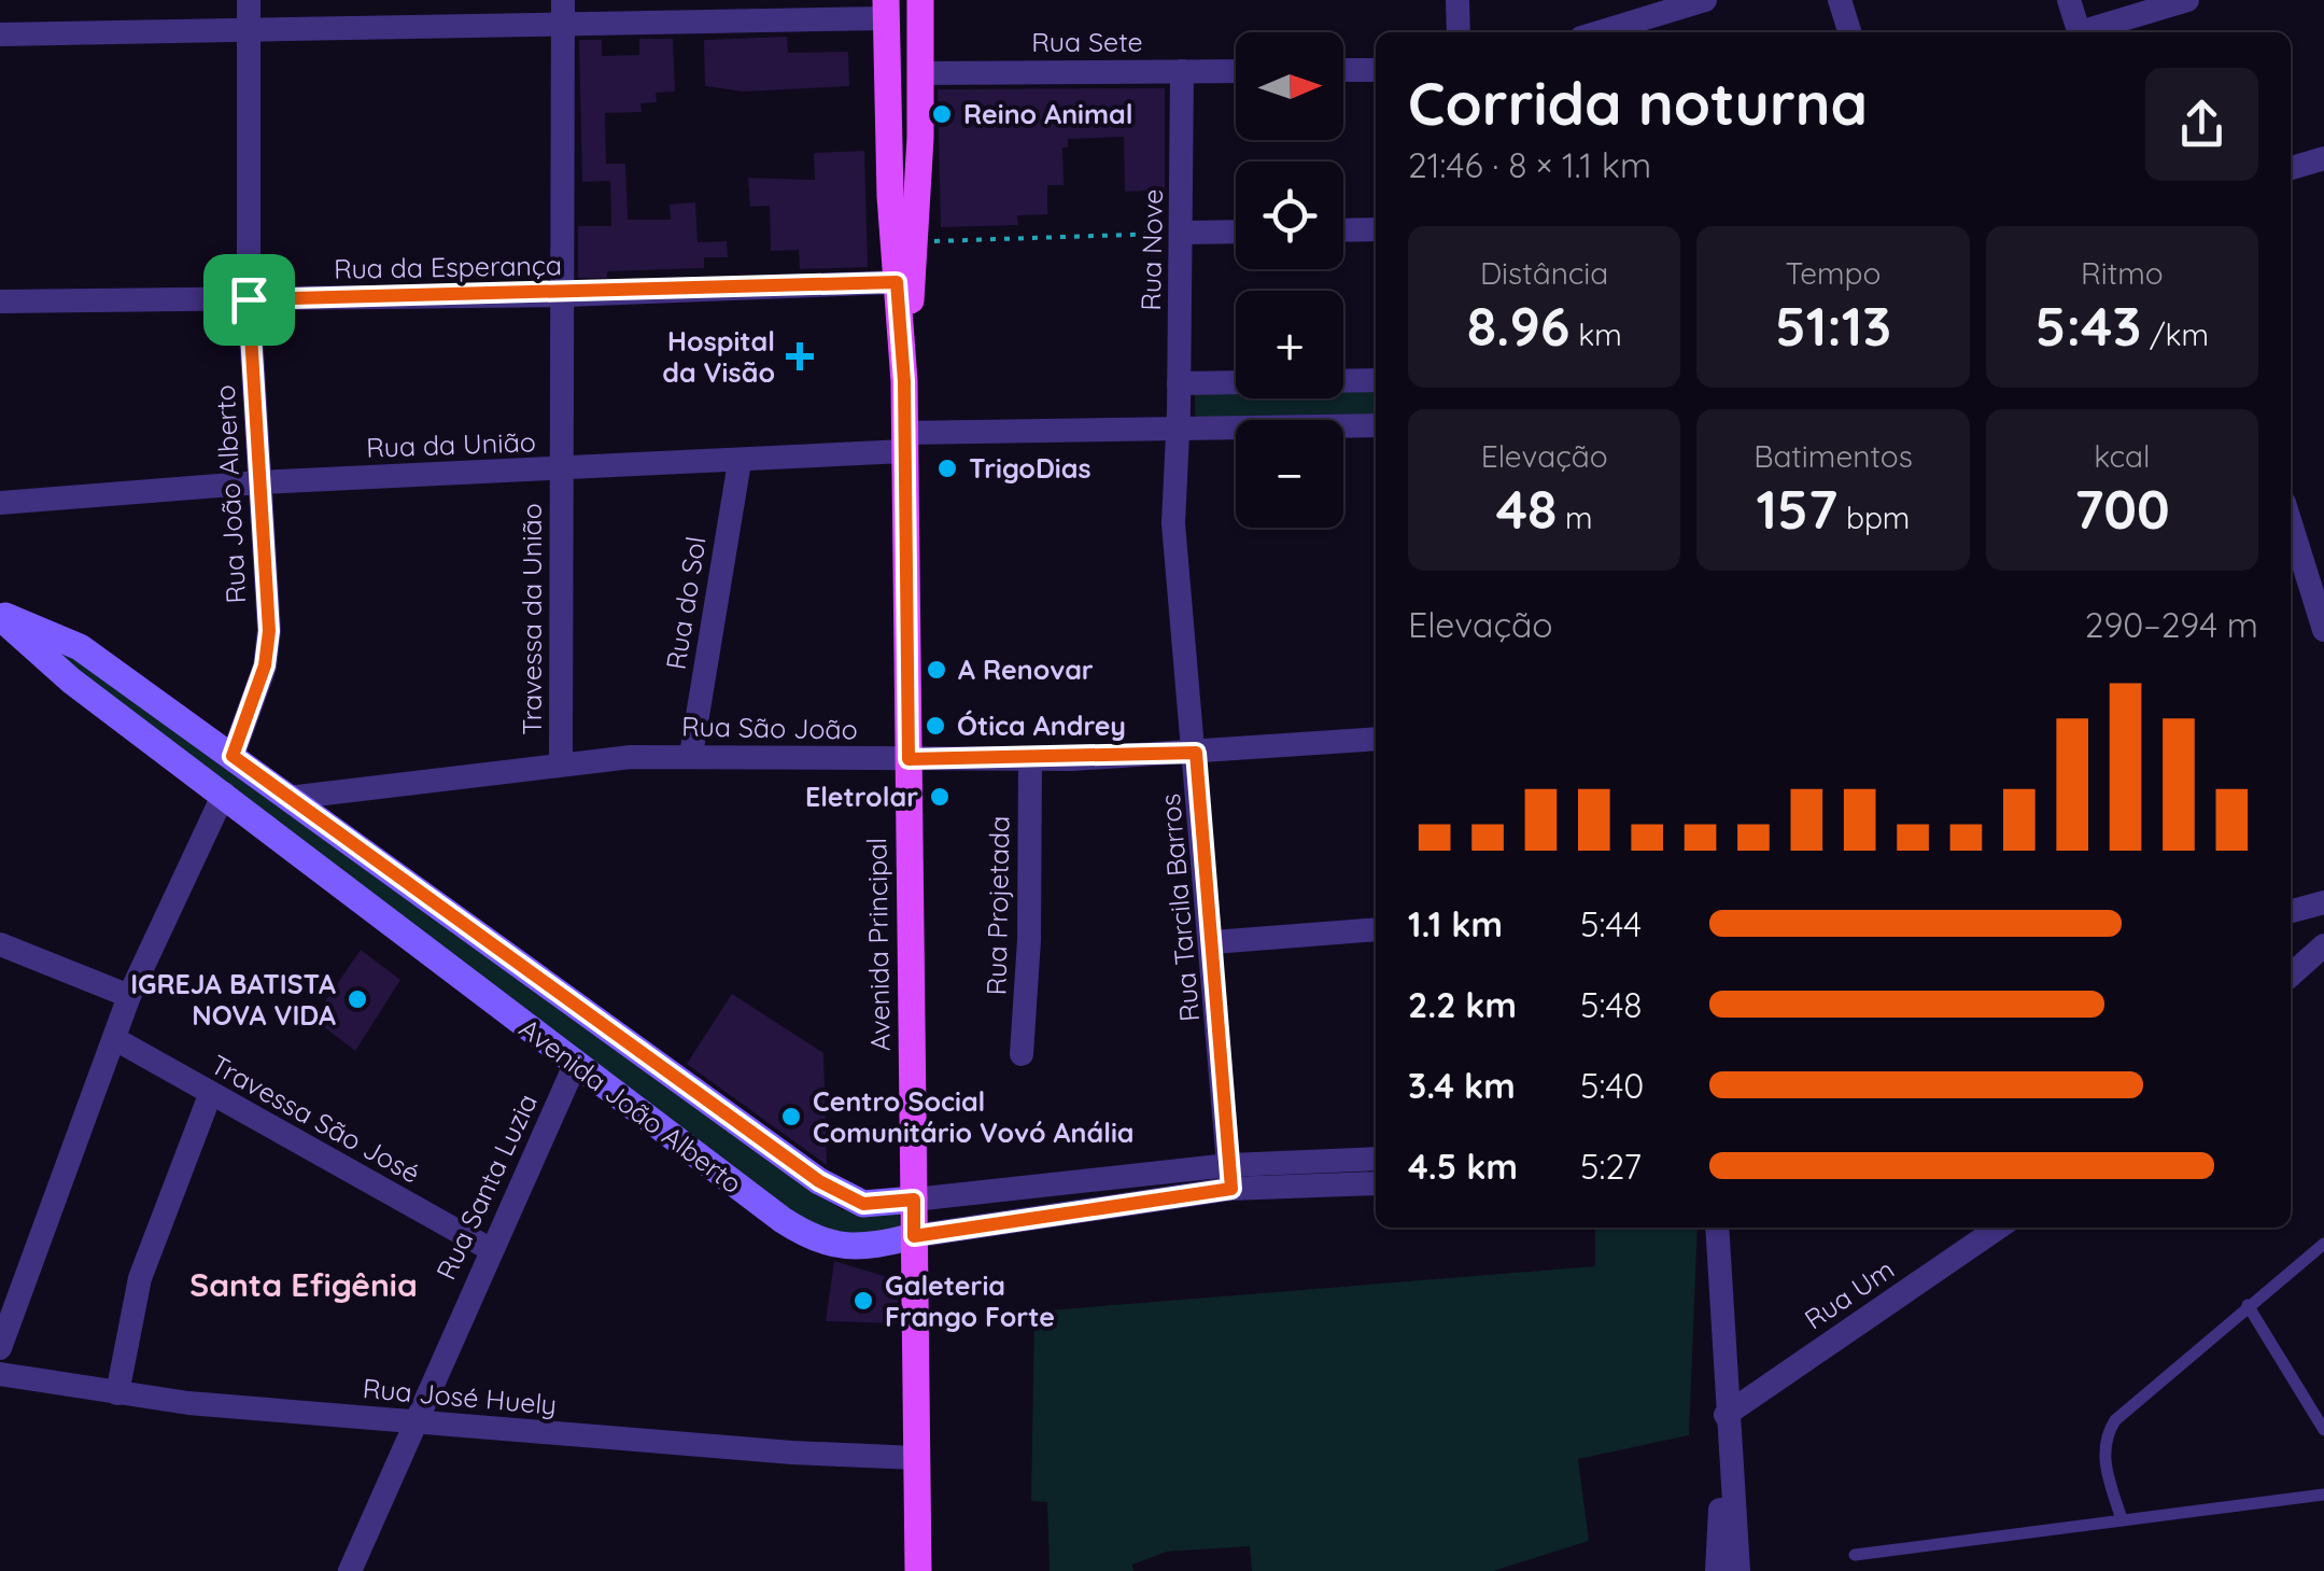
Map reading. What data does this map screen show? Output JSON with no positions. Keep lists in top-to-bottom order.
{
  "streets": {
    "main road": ["Avenida Principal"],
    "street": [
      "Rua Sete",
      "Rua Nove",
      "Rua da Esperança",
      "Rua da União",
      "Rua João Alberto",
      "Rua do Sol",
      "Travessa da União",
      "Rua São João",
      "Rua Projetada",
      "Rua Tarcila Barros",
      "Avenida João Alberto",
      "Travessa São José",
      "Rua Santa Luzia",
      "Rua Um",
      "Rua José Huely"
    ]
  },
  "crossings": [
    ["Rua Sete", "Rua Nove"],
    ["Rua Sete", "Avenida Principal"],
    ["Rua Nove", "Rua da União"],
    ["Rua Nove", "Rua Tarcila Barros"],
    ["Rua da Esperança", "Rua João Alberto"],
    ["Rua da Esperança", "Travessa da União"],
    ["Rua da Esperança", "Avenida Principal"],
    ["Rua da União", "Rua João Alberto"],
    ["Rua da União", "Rua do Sol"],
    ["Rua da União", "Travessa da União"],
    ["Rua da União", "Rua Tarcila Barros"],
    ["Rua da União", "Avenida Principal"],
    ["Rua João Alberto", "Avenida João Alberto"],
    ["Rua do Sol", "Rua São João"],
    ["Travessa da União", "Rua São João"],
    ["Rua São João", "Rua Projetada"],
    ["Rua São João", "Rua Tarcila Barros"],
    ["Rua São João", "Avenida Principal"],
    ["Rua São João", "Avenida João Alberto"],
    ["Rua Tarcila Barros", "Avenida João Alberto"],
    ["Avenida Principal", "Avenida João Alberto"],
    ["Avenida Principal", "Rua José Huely"],
    ["Avenida João Alberto", "Rua Santa Luzia"],
    ["Travessa São José", "Rua Santa Luzia"],
    ["Rua Santa Luzia", "Rua José Huely"]
  ],
  "districts": ["Santa Efigênia"],
  "places": {
    "other": [
      "Reino Animal",
      "TrigoDias",
      "A Renovar",
      "Ótica Andrey",
      "Eletrolar",
      "IGREJA BATISTA NOVA VIDA",
      "Centro Social Comunitário Vovó Anália",
      "Galeteria Frango Forte"
    ],
    "health": ["Hospital da Visão"]
  },
  "north": "right",
  "page": {
    "map_buttons": ["+", "−"],
    "heading": ["Corrida noturna", "21:46 · 8 × 1.1 km"],
    "stats": [
      ["Distância", "8.96 km"],
      ["Tempo", "51:13"],
      ["Ritmo", "5:43 /km"],
      ["Elevação", "48 m"],
      ["Batimentos", "157 bpm"],
      ["kcal", "700"]
    ],
    "chart": ["Elevação", "290–294 m"],
    "list": [
      {
        "name": "1.1 km",
        "note": "5:44"
      },
      {
        "name": "2.2 km",
        "note": "5:48"
      },
      {
        "name": "3.4 km",
        "note": "5:40"
      },
      {
        "name": "4.5 km",
        "note": "5:27"
      }
    ]
  }
}
